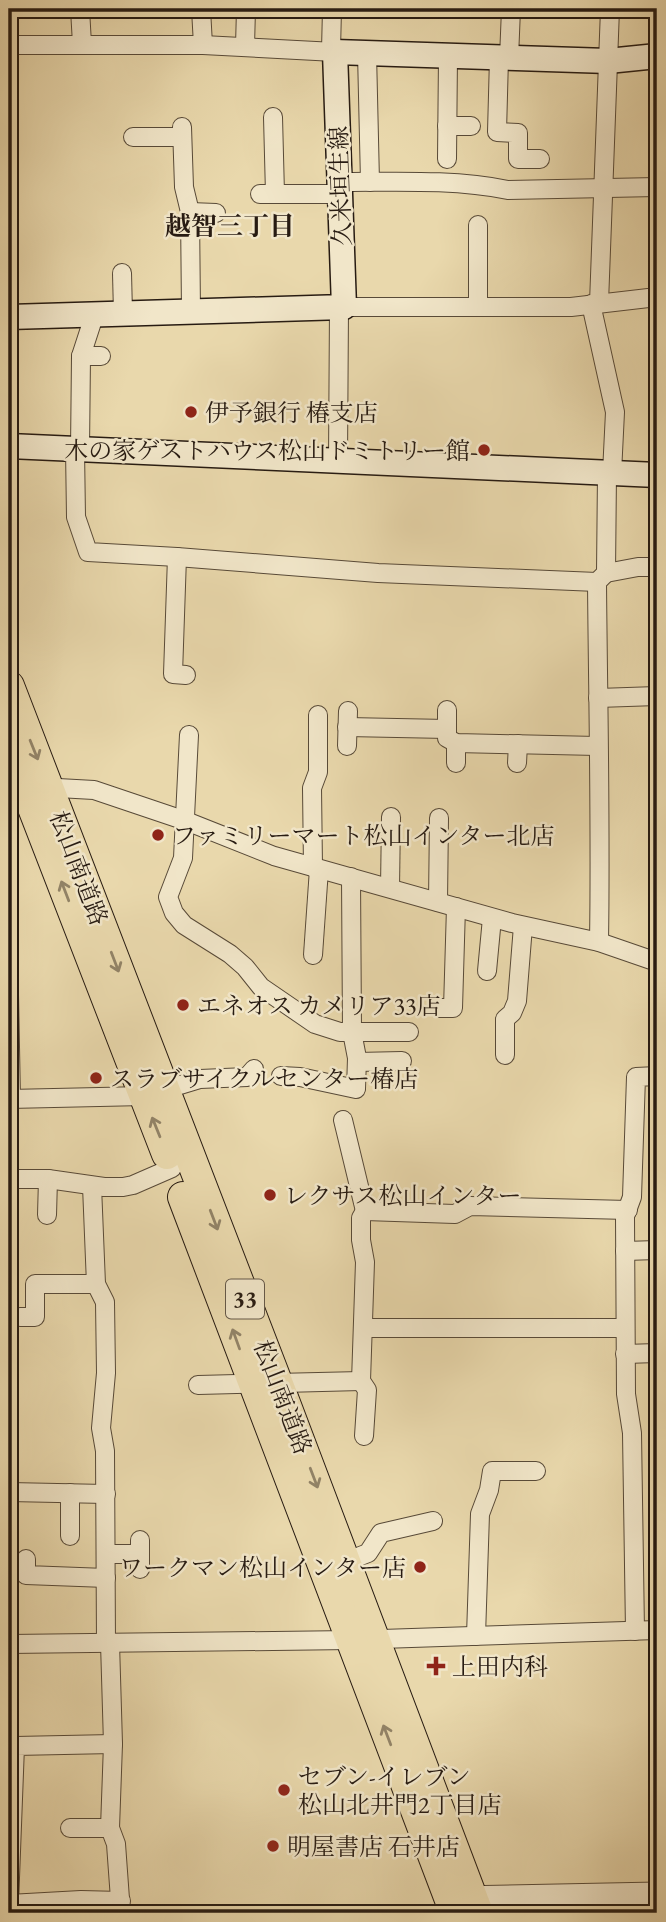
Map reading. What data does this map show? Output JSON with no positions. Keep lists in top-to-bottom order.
{
  "streets": {
    "highway": ["松山南道路", "33"],
    "main road": ["久米垣生線"]
  },
  "districts": ["越智三丁目"],
  "places": {
    "other": [
      "伊予銀行 椿支店",
      "木の家ゲストハウス松山ドミトリー館",
      "ファミリーマート松山インター北店",
      "エネオス カメリア33店",
      "スラブサイクルセンター椿店",
      "レクサス松山インター",
      "ワークマン松山インター店",
      "セブン-イレブン 松山北井門2丁目店",
      "明屋書店 石井店"
    ],
    "health": ["上田内科"]
  }
}
